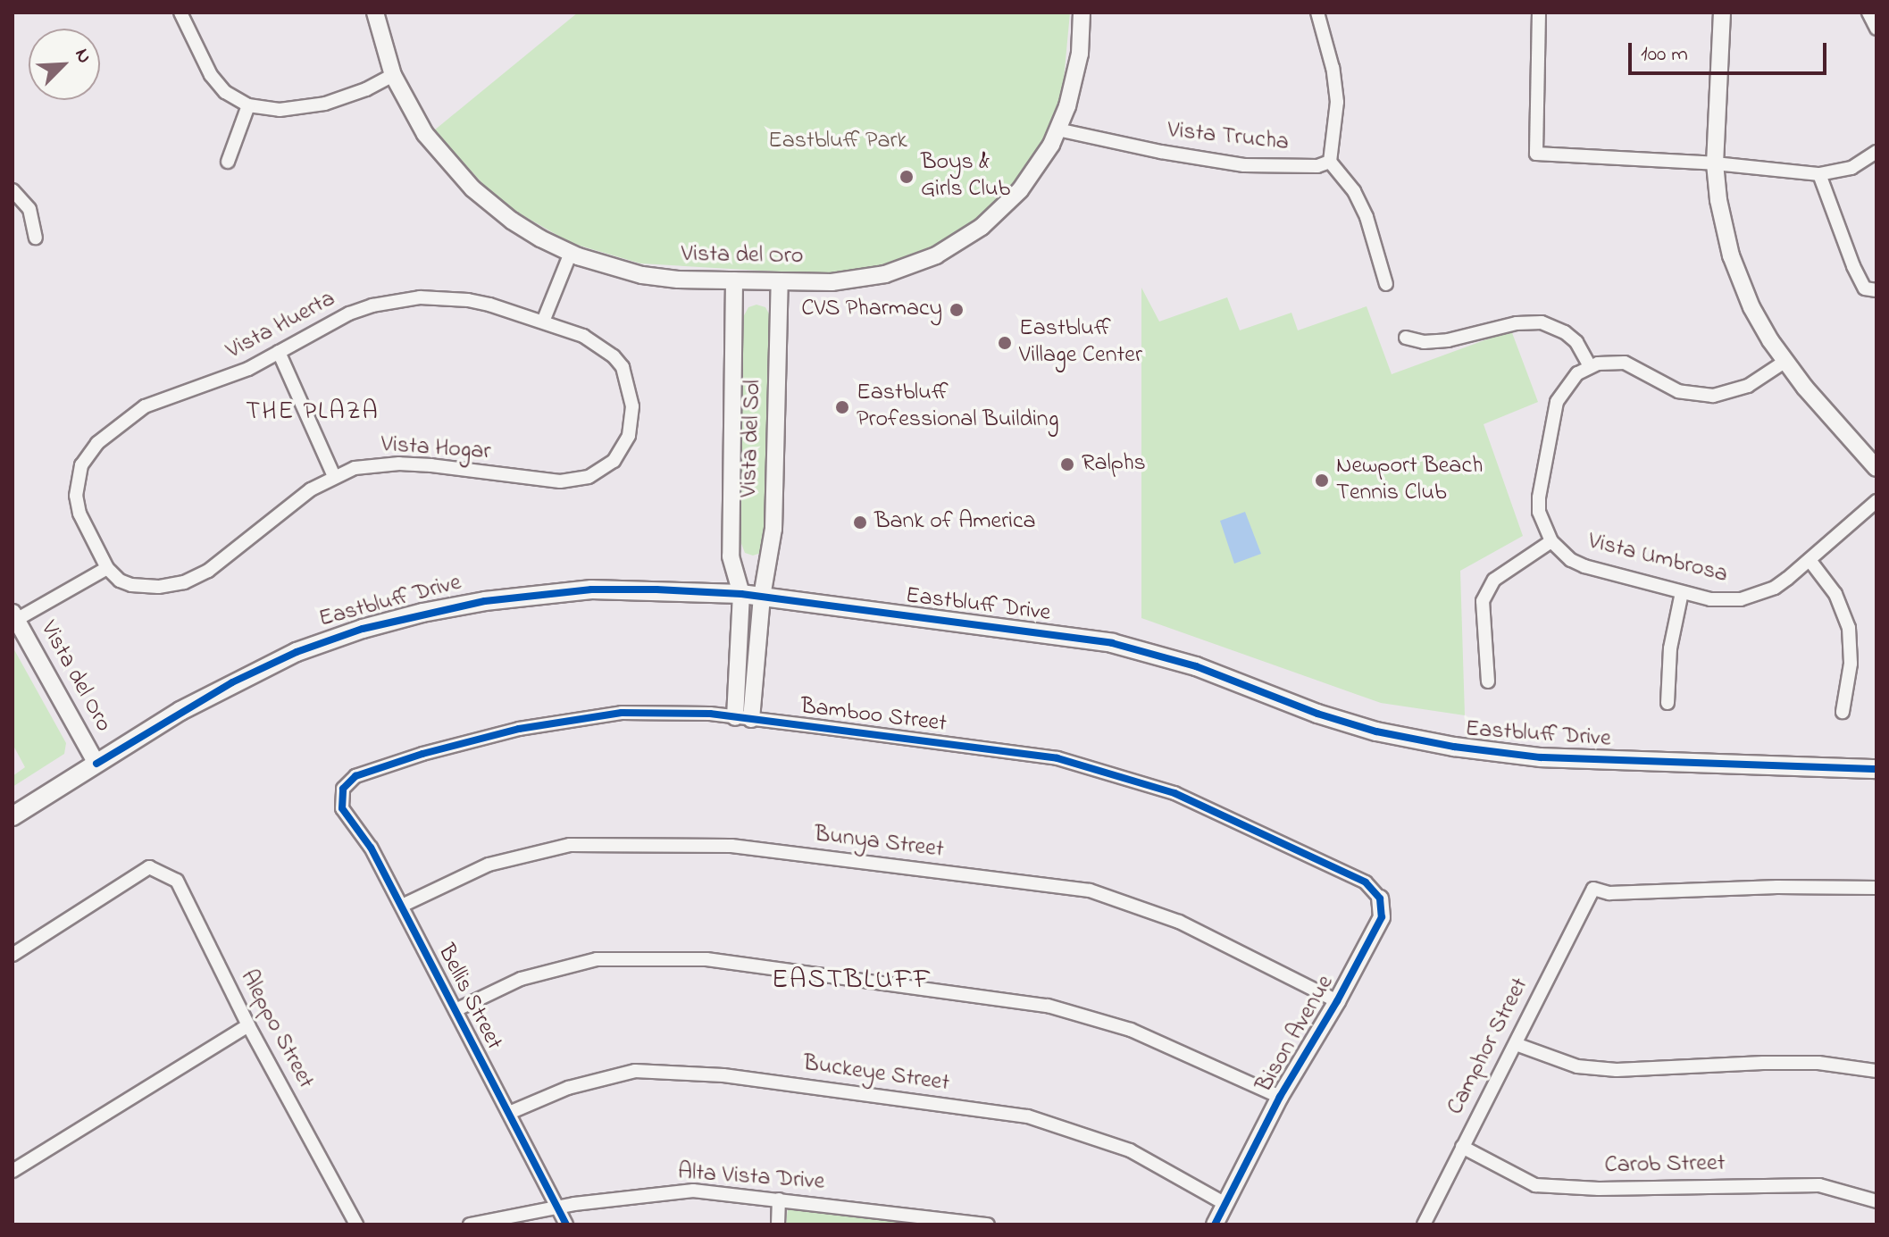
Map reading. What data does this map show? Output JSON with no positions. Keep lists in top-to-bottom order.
{
  "streets": {
    "main road": ["Eastbluff Drive"],
    "street": [
      "Vista Trucha",
      "Vista del Oro",
      "Vista Huerta",
      "Vista del Sol",
      "Vista Hogar",
      "Vista Umbrosa",
      "Bamboo Street",
      "Bunya Street",
      "Bellis Street",
      "Aleppo Street",
      "Bison Avenue",
      "Camphor Street",
      "Buckeye Street",
      "Carob Street",
      "Alta Vista Drive"
    ]
  },
  "crossings": [
    ["Vista Trucha", "Vista del Oro"],
    ["Vista del Oro", "Vista del Sol"],
    ["Vista del Oro", "Eastbluff Drive"],
    ["Vista Huerta", "Vista Hogar"],
    ["Vista del Sol", "Eastbluff Drive"],
    ["Vista del Sol", "Bamboo Street"],
    ["Bamboo Street", "Bellis Street"],
    ["Bamboo Street", "Bison Avenue"],
    ["Bunya Street", "Bellis Street"],
    ["Bunya Street", "Bison Avenue"],
    ["Bellis Street", "Buckeye Street"],
    ["Bellis Street", "Alta Vista Drive"],
    ["Bison Avenue", "Buckeye Street"],
    ["Camphor Street", "Carob Street"]
  ],
  "districts": ["THE PLAZA", "EASTBLUFF"],
  "parks": ["Eastbluff Park"],
  "places": [
    "Boys & Girls Club",
    "CVS Pharmacy",
    "Eastbluff Village Center",
    "Eastbluff Professional Building",
    "Ralphs",
    "Newport Beach Tennis Club",
    "Bank of America"
  ],
  "scale_bar": "100 m",
  "north": "top right"
}
